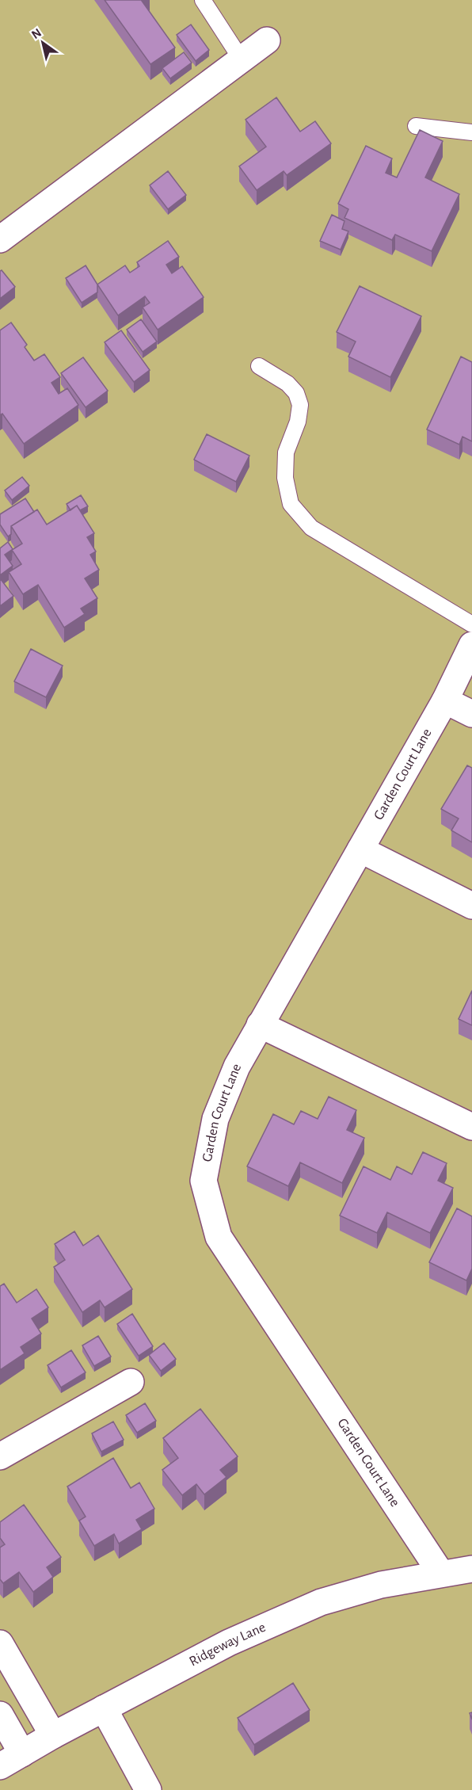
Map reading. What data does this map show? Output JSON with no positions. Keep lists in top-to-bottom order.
{
  "streets": {
    "street": ["Garden Court Lane", "Ridgeway Lane"]
  },
  "crossings": [
    ["Garden Court Lane", "Ridgeway Lane"]
  ],
  "north": "top left"
}
